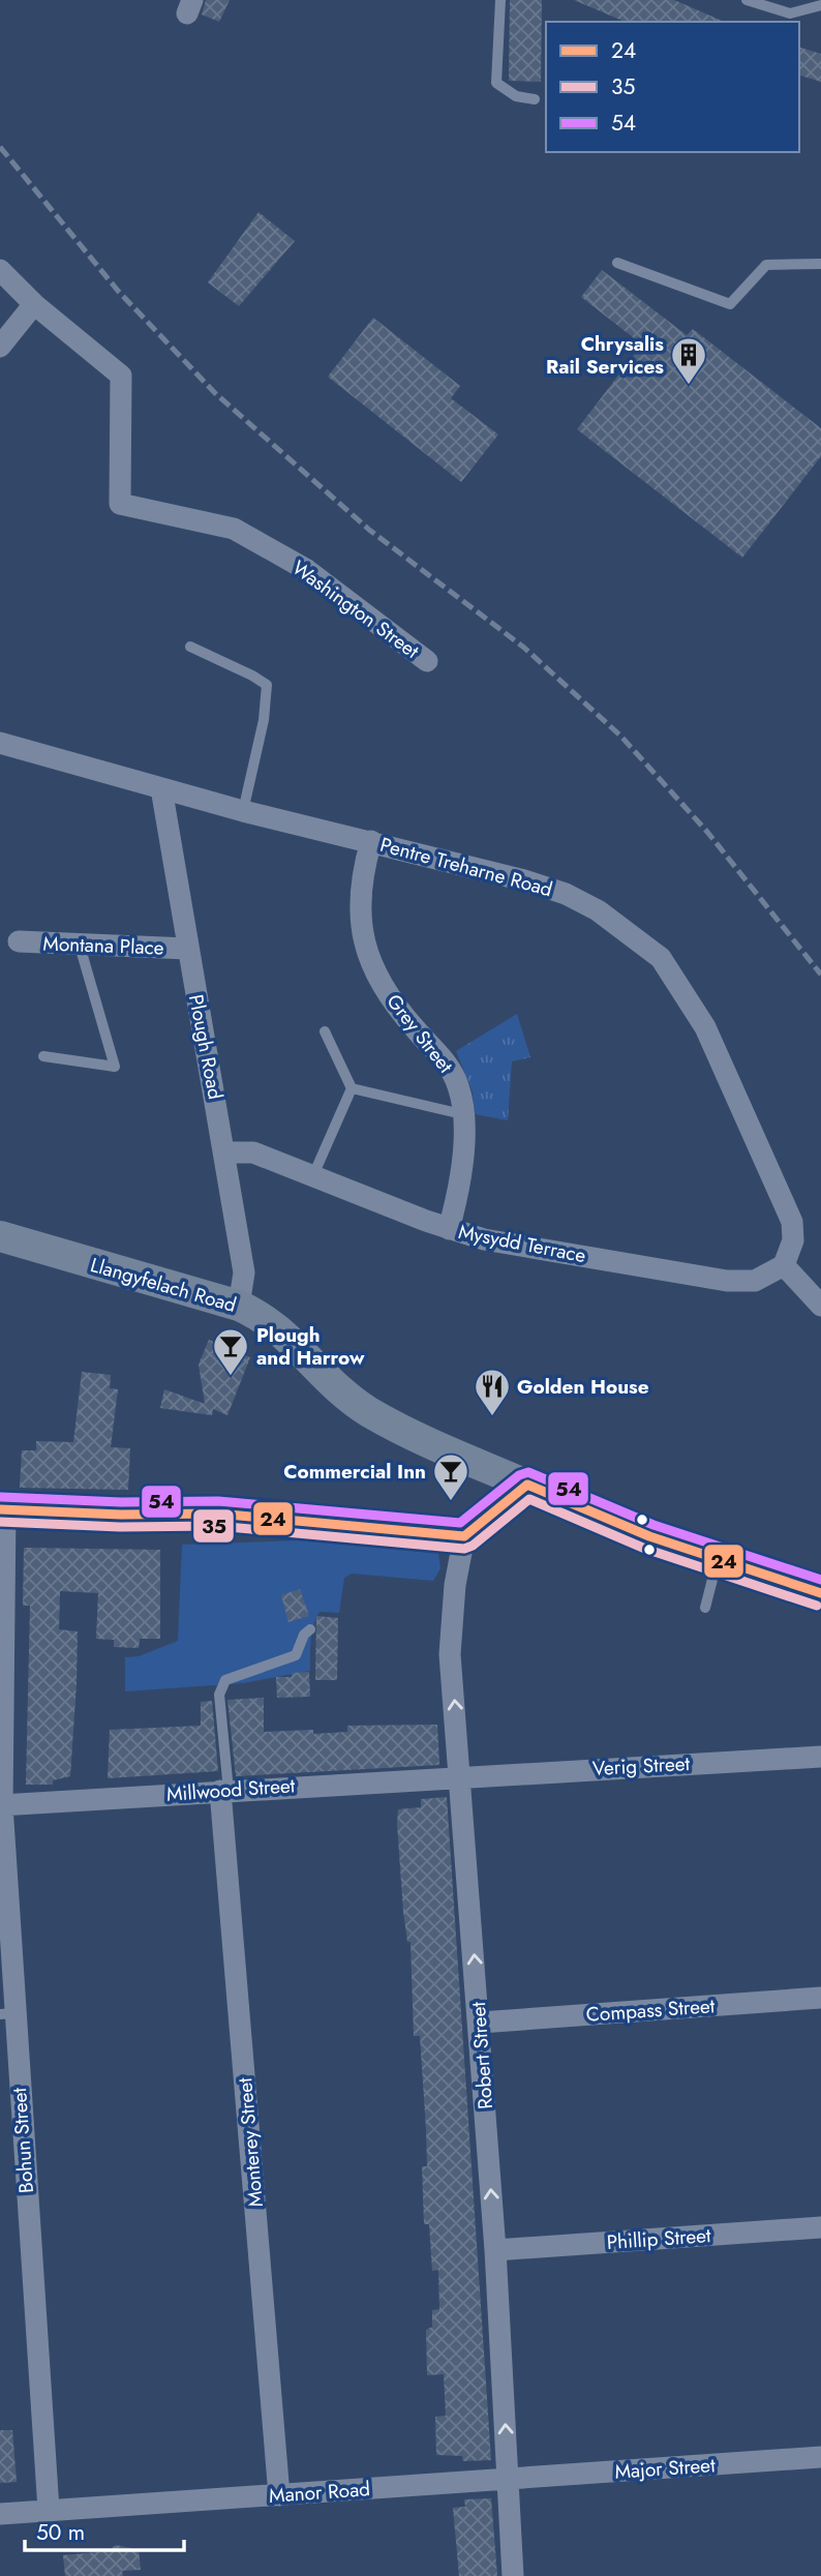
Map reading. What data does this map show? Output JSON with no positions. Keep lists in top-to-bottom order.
{
  "streets": {
    "main road": ["Llangyfelach Road"],
    "street": [
      "Washington Street",
      "Pentre Treharne Road",
      "Montana Place",
      "Grey Street",
      "Plough Road",
      "Mysydd Terrace",
      "Verig Street",
      "Millwood Street",
      "Compass Street",
      "Robert Street",
      "Bohun Street",
      "Monterey Street",
      "Phillip Street",
      "Major Street",
      "Manor Road"
    ]
  },
  "crossings": [
    ["Pentre Treharne Road", "Grey Street"],
    ["Pentre Treharne Road", "Plough Road"],
    ["Pentre Treharne Road", "Mysydd Terrace"],
    ["Montana Place", "Plough Road"],
    ["Grey Street", "Mysydd Terrace"],
    ["Plough Road", "Mysydd Terrace"],
    ["Plough Road", "Llangyfelach Road"],
    ["Verig Street", "Millwood Street"],
    ["Verig Street", "Robert Street"],
    ["Millwood Street", "Robert Street"],
    ["Millwood Street", "Bohun Street"],
    ["Millwood Street", "Monterey Street"],
    ["Compass Street", "Robert Street"],
    ["Robert Street", "Phillip Street"],
    ["Robert Street", "Major Street"],
    ["Robert Street", "Manor Road"],
    ["Bohun Street", "Manor Road"],
    ["Monterey Street", "Manor Road"],
    ["Major Street", "Manor Road"]
  ],
  "one_way": ["Robert Street"],
  "places": {
    "building": ["Chrysalis Rail Services"],
    "bar": ["Plough and Harrow", "Commercial Inn"],
    "restaurant": ["Golden House"]
  },
  "lines": ["transit line 54", "transit line 24", "transit line 35"],
  "legend": ["24", "35", "54"],
  "scale_bar": "50 m"
}
